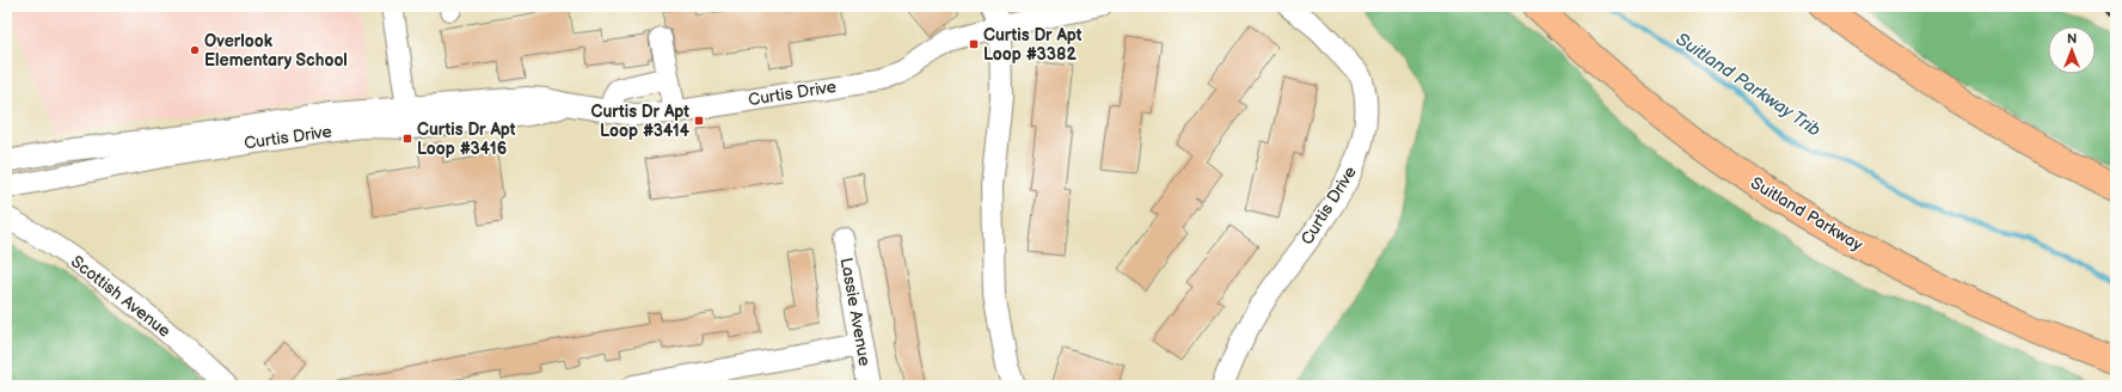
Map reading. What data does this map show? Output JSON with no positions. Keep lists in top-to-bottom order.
{
  "streets": {
    "highway": ["Suitland Parkway"],
    "street": ["Curtis Drive", "Scottish Avenue", "Lassie Avenue"]
  },
  "water": ["Suitland Parkway Trib"],
  "places": {
    "transit": ["Curtis Dr Apt Loop #3382", "Curtis Dr Apt Loop #3414", "Curtis Dr Apt Loop #3416"],
    "other": ["Overlook Elementary School"]
  },
  "north": "top"
}
